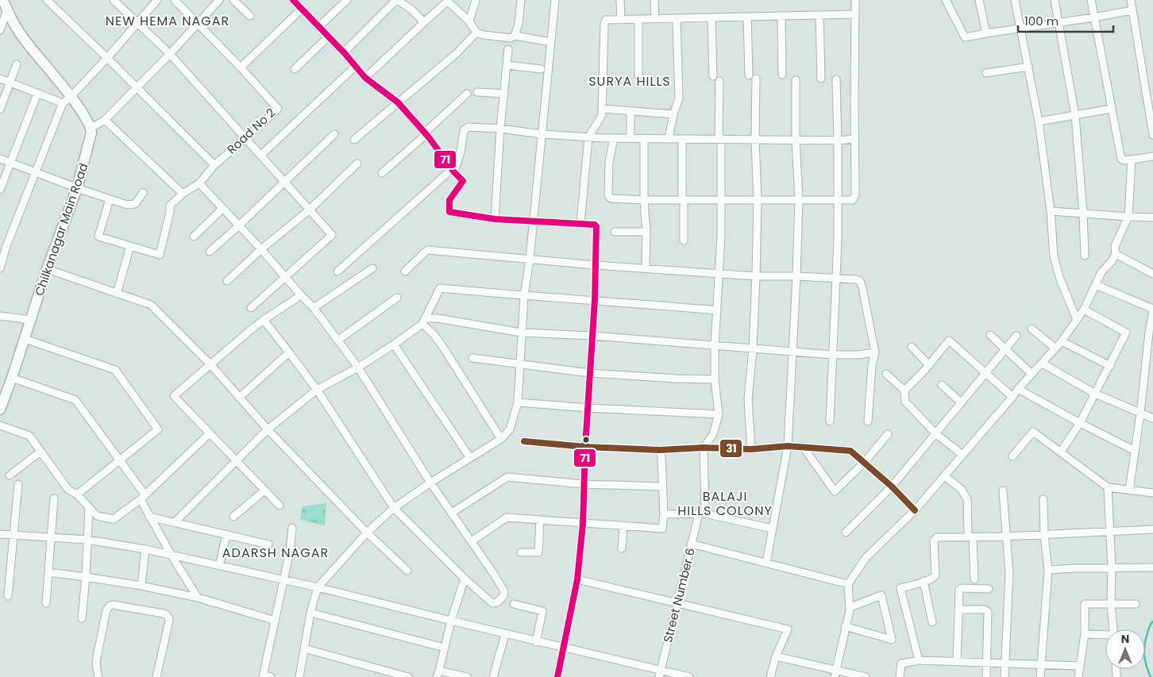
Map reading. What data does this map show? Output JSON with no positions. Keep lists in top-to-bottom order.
{
  "streets": {
    "main road": ["Chilkanagar Main Road"],
    "street": ["Road No 2", "Street Number 6"]
  },
  "districts": [
    "NEW HEMA NAGAR",
    "SURYA HILLS",
    "BALAJI HILLS COLONY",
    "ADARSH NAGAR"
  ],
  "lines": ["transit line 71", "transit line 31"],
  "scale_bar": "100 m",
  "north": "top"
}
